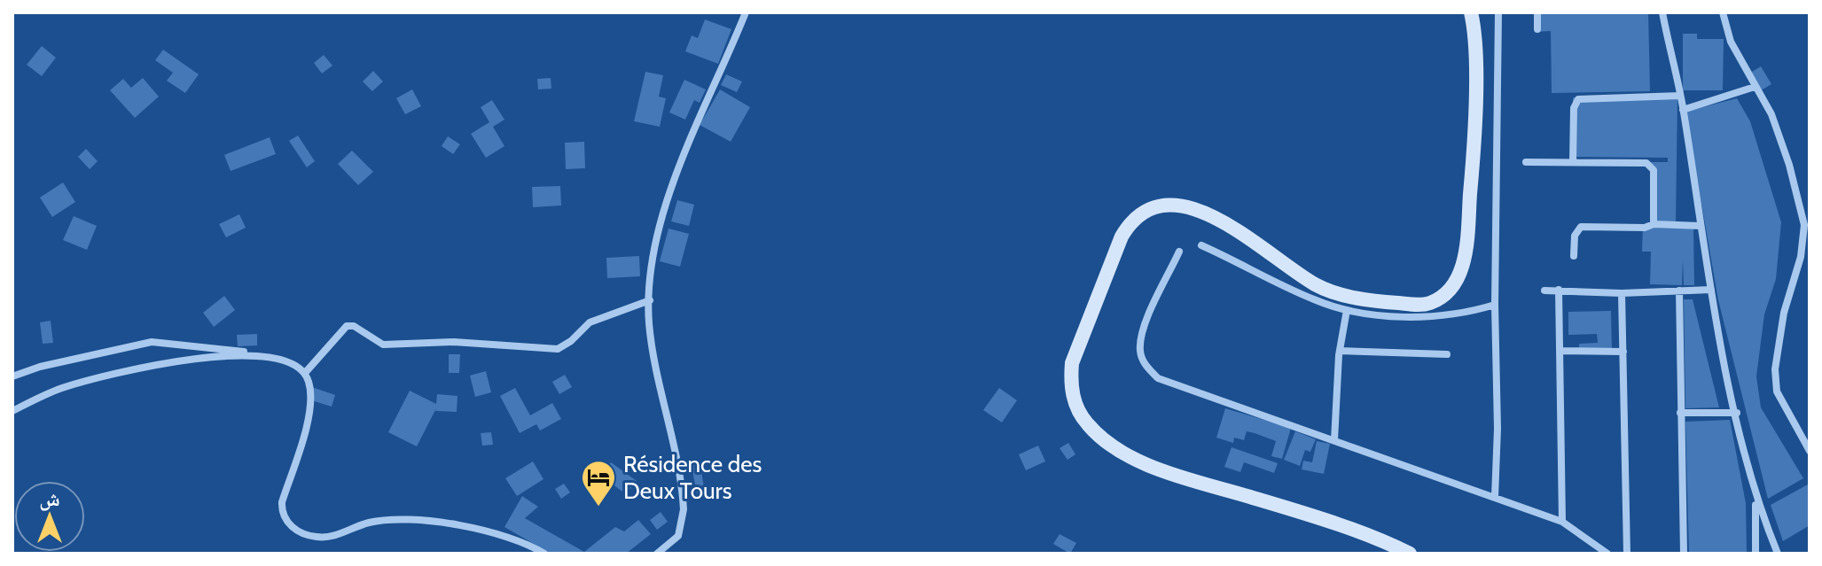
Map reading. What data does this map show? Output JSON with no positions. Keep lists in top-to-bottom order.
{
  "places": {
    "hotel": ["Résidence des Deux Tours"]
  },
  "north": "top"
}
